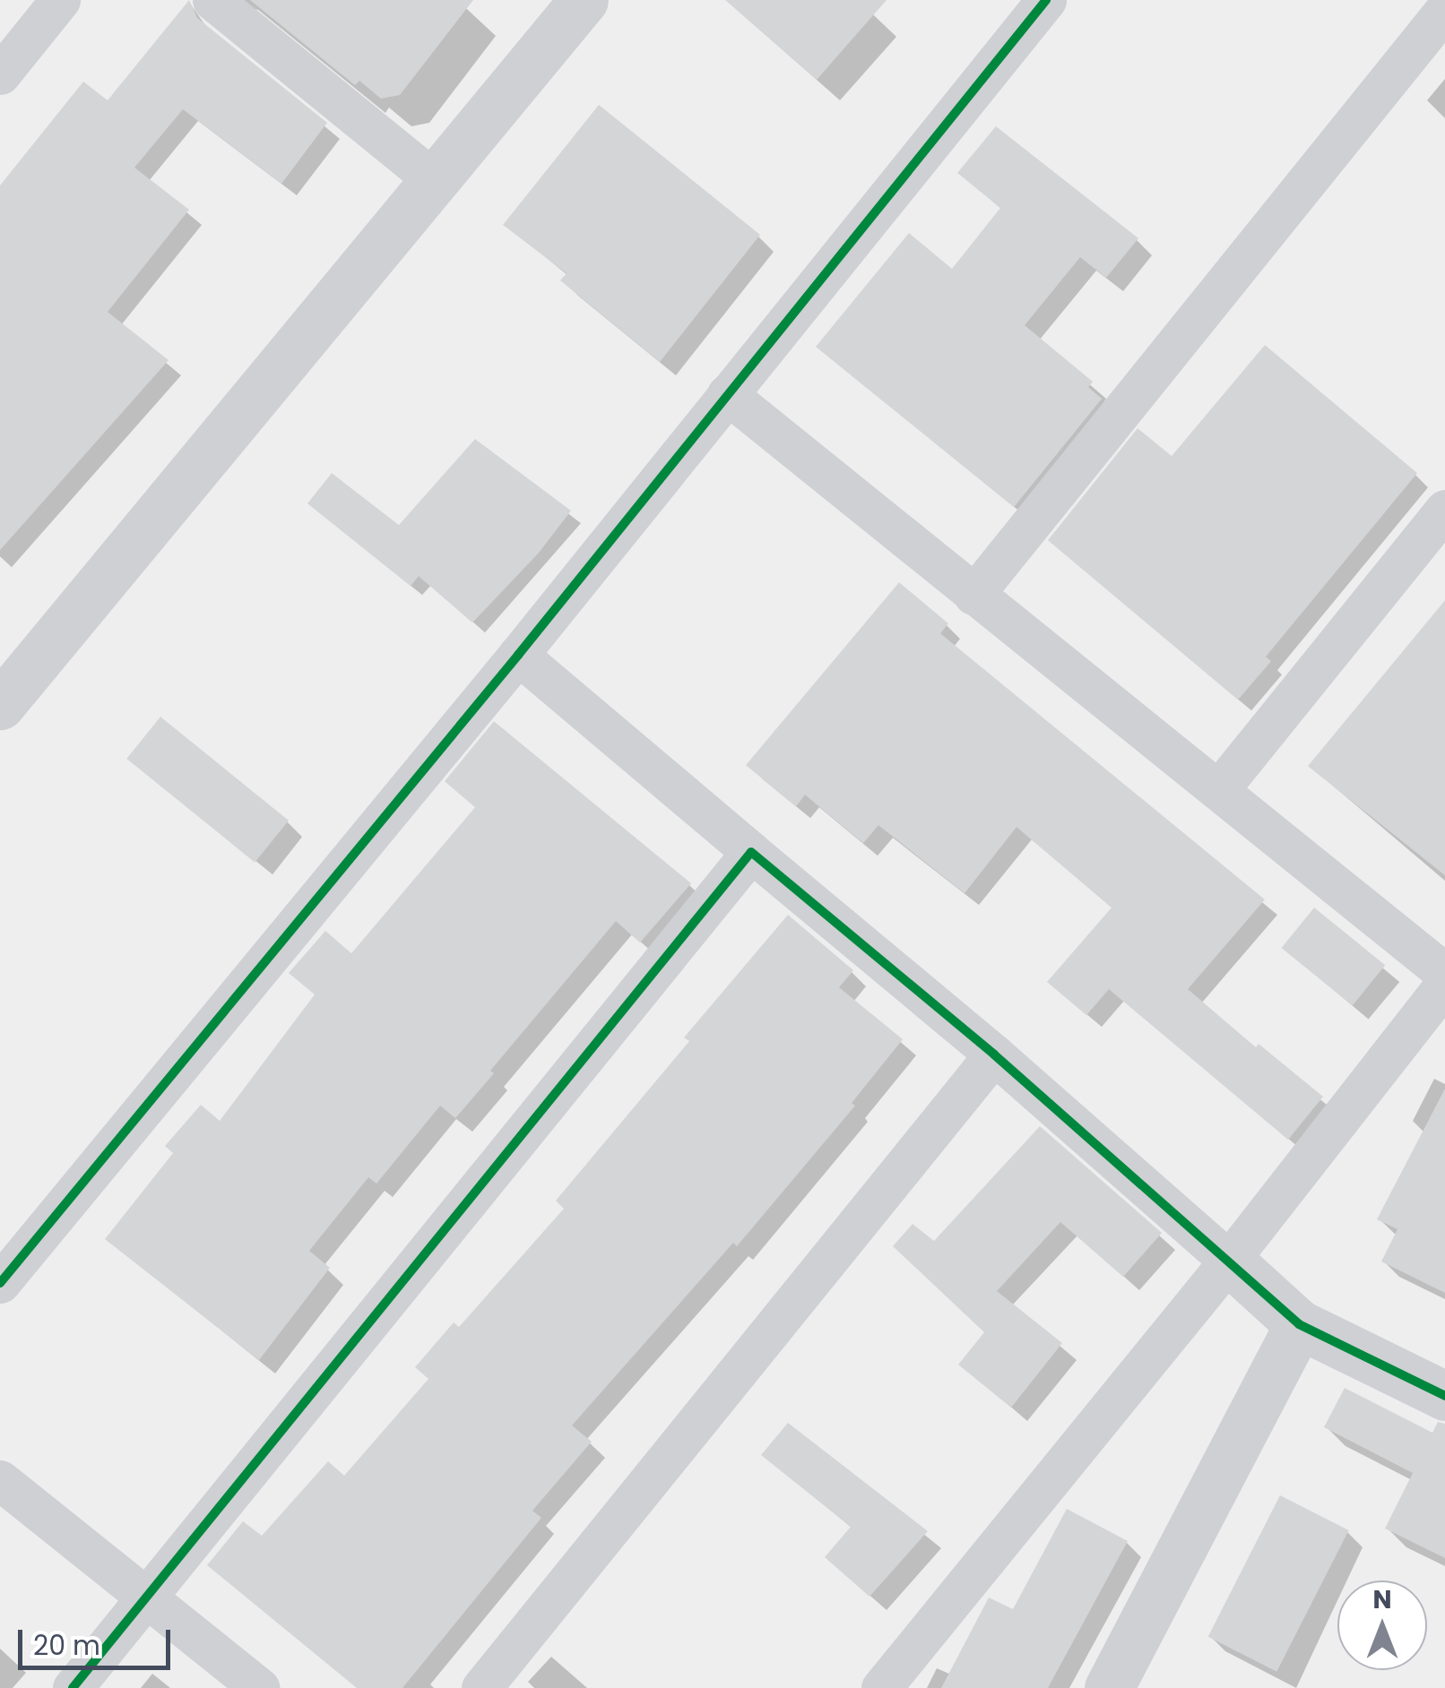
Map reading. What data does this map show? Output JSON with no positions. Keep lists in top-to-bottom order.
{
  "scale_bar": "20 m",
  "north": "top"
}
